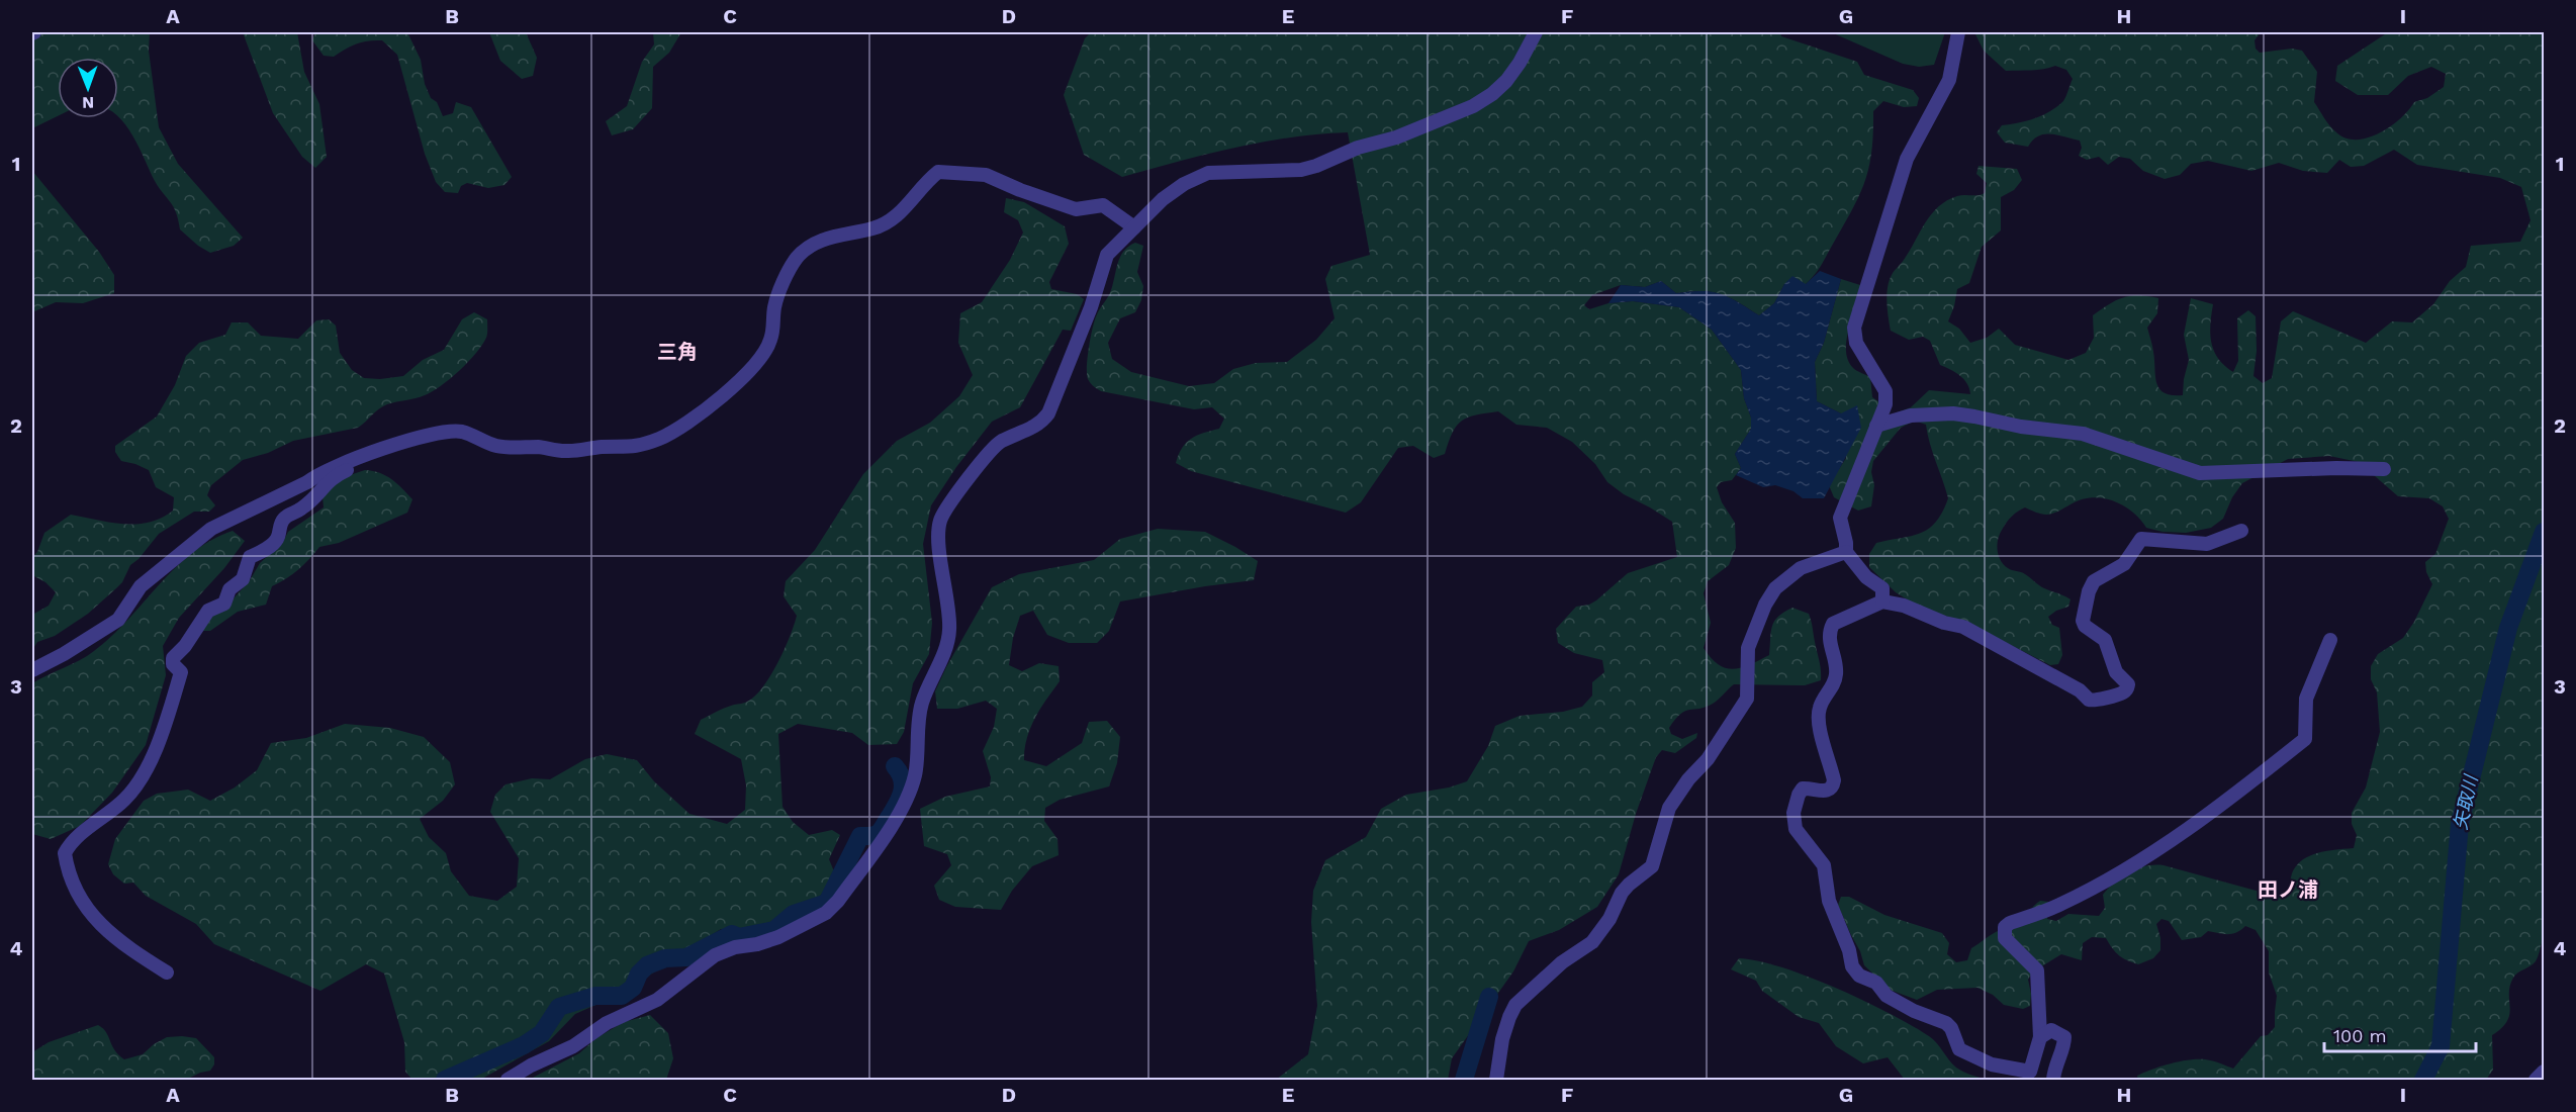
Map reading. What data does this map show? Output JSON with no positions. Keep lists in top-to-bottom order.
{
  "districts": ["三角", "田ノ浦"],
  "water": ["矢取川"],
  "scale_bar": "100 m",
  "north": "bottom",
  "grid": {
    "columns": [
      "A",
      "B",
      "C",
      "D",
      "E",
      "F",
      "G",
      "H",
      "I"
    ],
    "rows": [
      "1",
      "2",
      "3",
      "4"
    ]
  }
}
